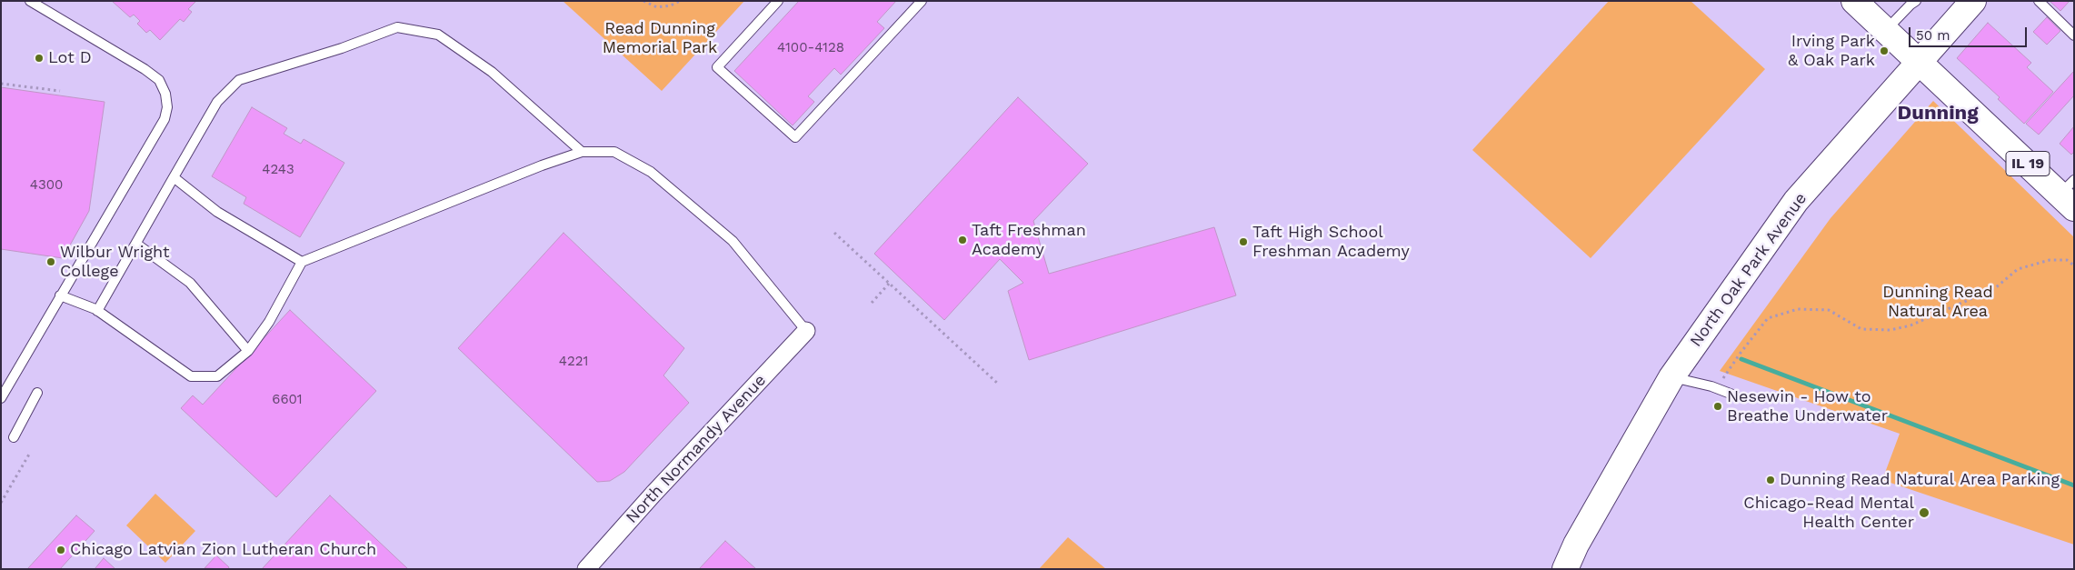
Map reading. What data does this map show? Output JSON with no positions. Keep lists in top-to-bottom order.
{
  "streets": {
    "street": ["IL 19", "North Oak Park Avenue", "North Normandy Avenue"]
  },
  "crossings": [
    ["IL 19", "North Oak Park Avenue"]
  ],
  "districts": ["Dunning"],
  "parks": ["Read Dunning Memorial Park", "Dunning Read Natural Area"],
  "places": [
    "Irving Park & Oak Park",
    "Lot D",
    "Taft Freshman Academy",
    "Taft High School Freshman Academy",
    "Wilbur Wright College",
    "Nesewin - How to Breathe Underwater",
    "Dunning Read Natural Area Parking",
    "Chicago-Read Mental Health Center",
    "Chicago Latvian Zion Lutheran Church"
  ],
  "house_numbers": [
    "4100-4128",
    "4243",
    "4300",
    "4221",
    "6601"
  ],
  "scale_bar": "50 m"
}
